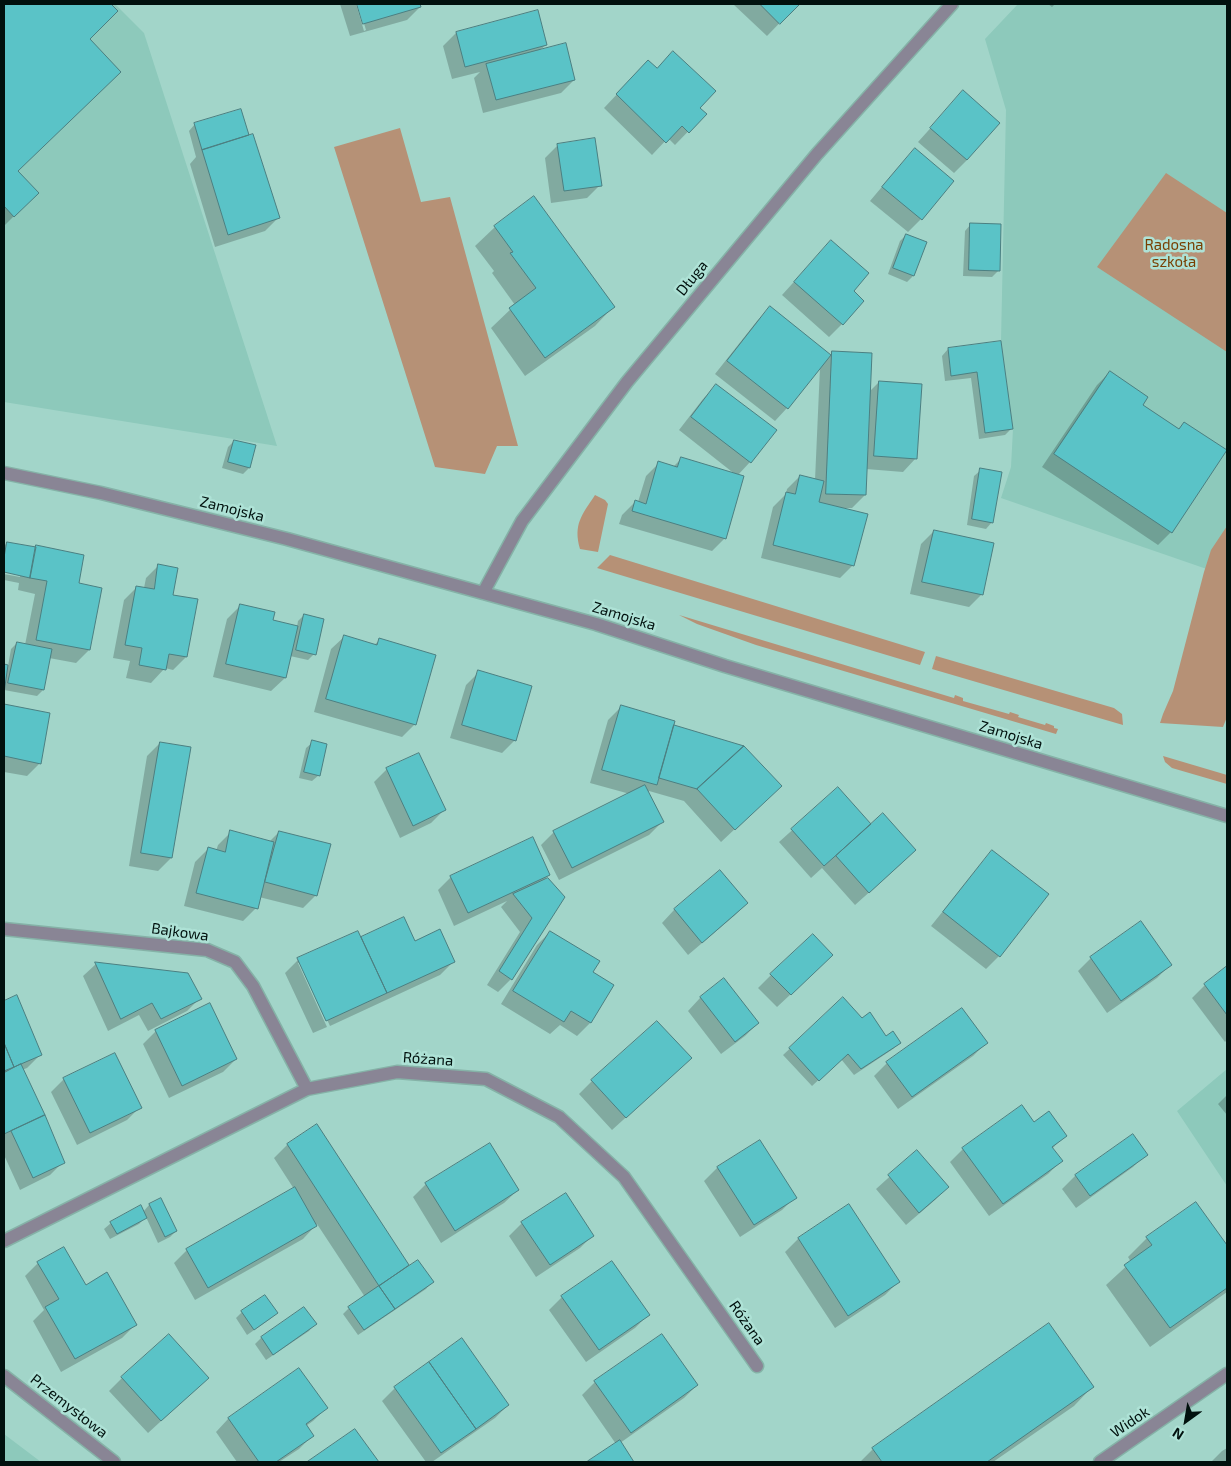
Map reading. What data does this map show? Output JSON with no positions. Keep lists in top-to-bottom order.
{
  "streets": {
    "street": [
      "Długa",
      "Zamojska",
      "Bajkowa",
      "Różana",
      "Przemysłowa",
      "Widok"
    ]
  },
  "crossings": [
    ["Długa", "Zamojska"],
    ["Bajkowa", "Różana"]
  ],
  "parks": ["Radosna szkoła"],
  "north": "bottom left"
}
